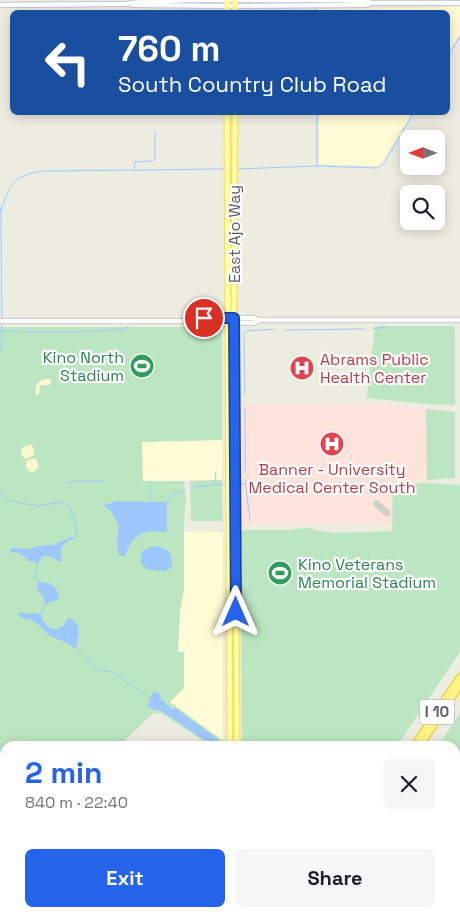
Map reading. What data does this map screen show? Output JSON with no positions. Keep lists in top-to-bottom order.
{
  "streets": {
    "highway": ["I 10"],
    "main road": ["East Ajo Way"]
  },
  "places": {
    "sports": ["Kino North Stadium", "Kino Veterans Memorial Stadium"],
    "hospital": ["Abrams Public Health Center", "Banner - University Medical Center South"]
  },
  "north": "left",
  "page": {
    "turn": ["760 m", "South Country Club Road"],
    "heading": ["2 min", "840 m · 22:40"],
    "buttons": ["Exit", "Share"]
  }
}
